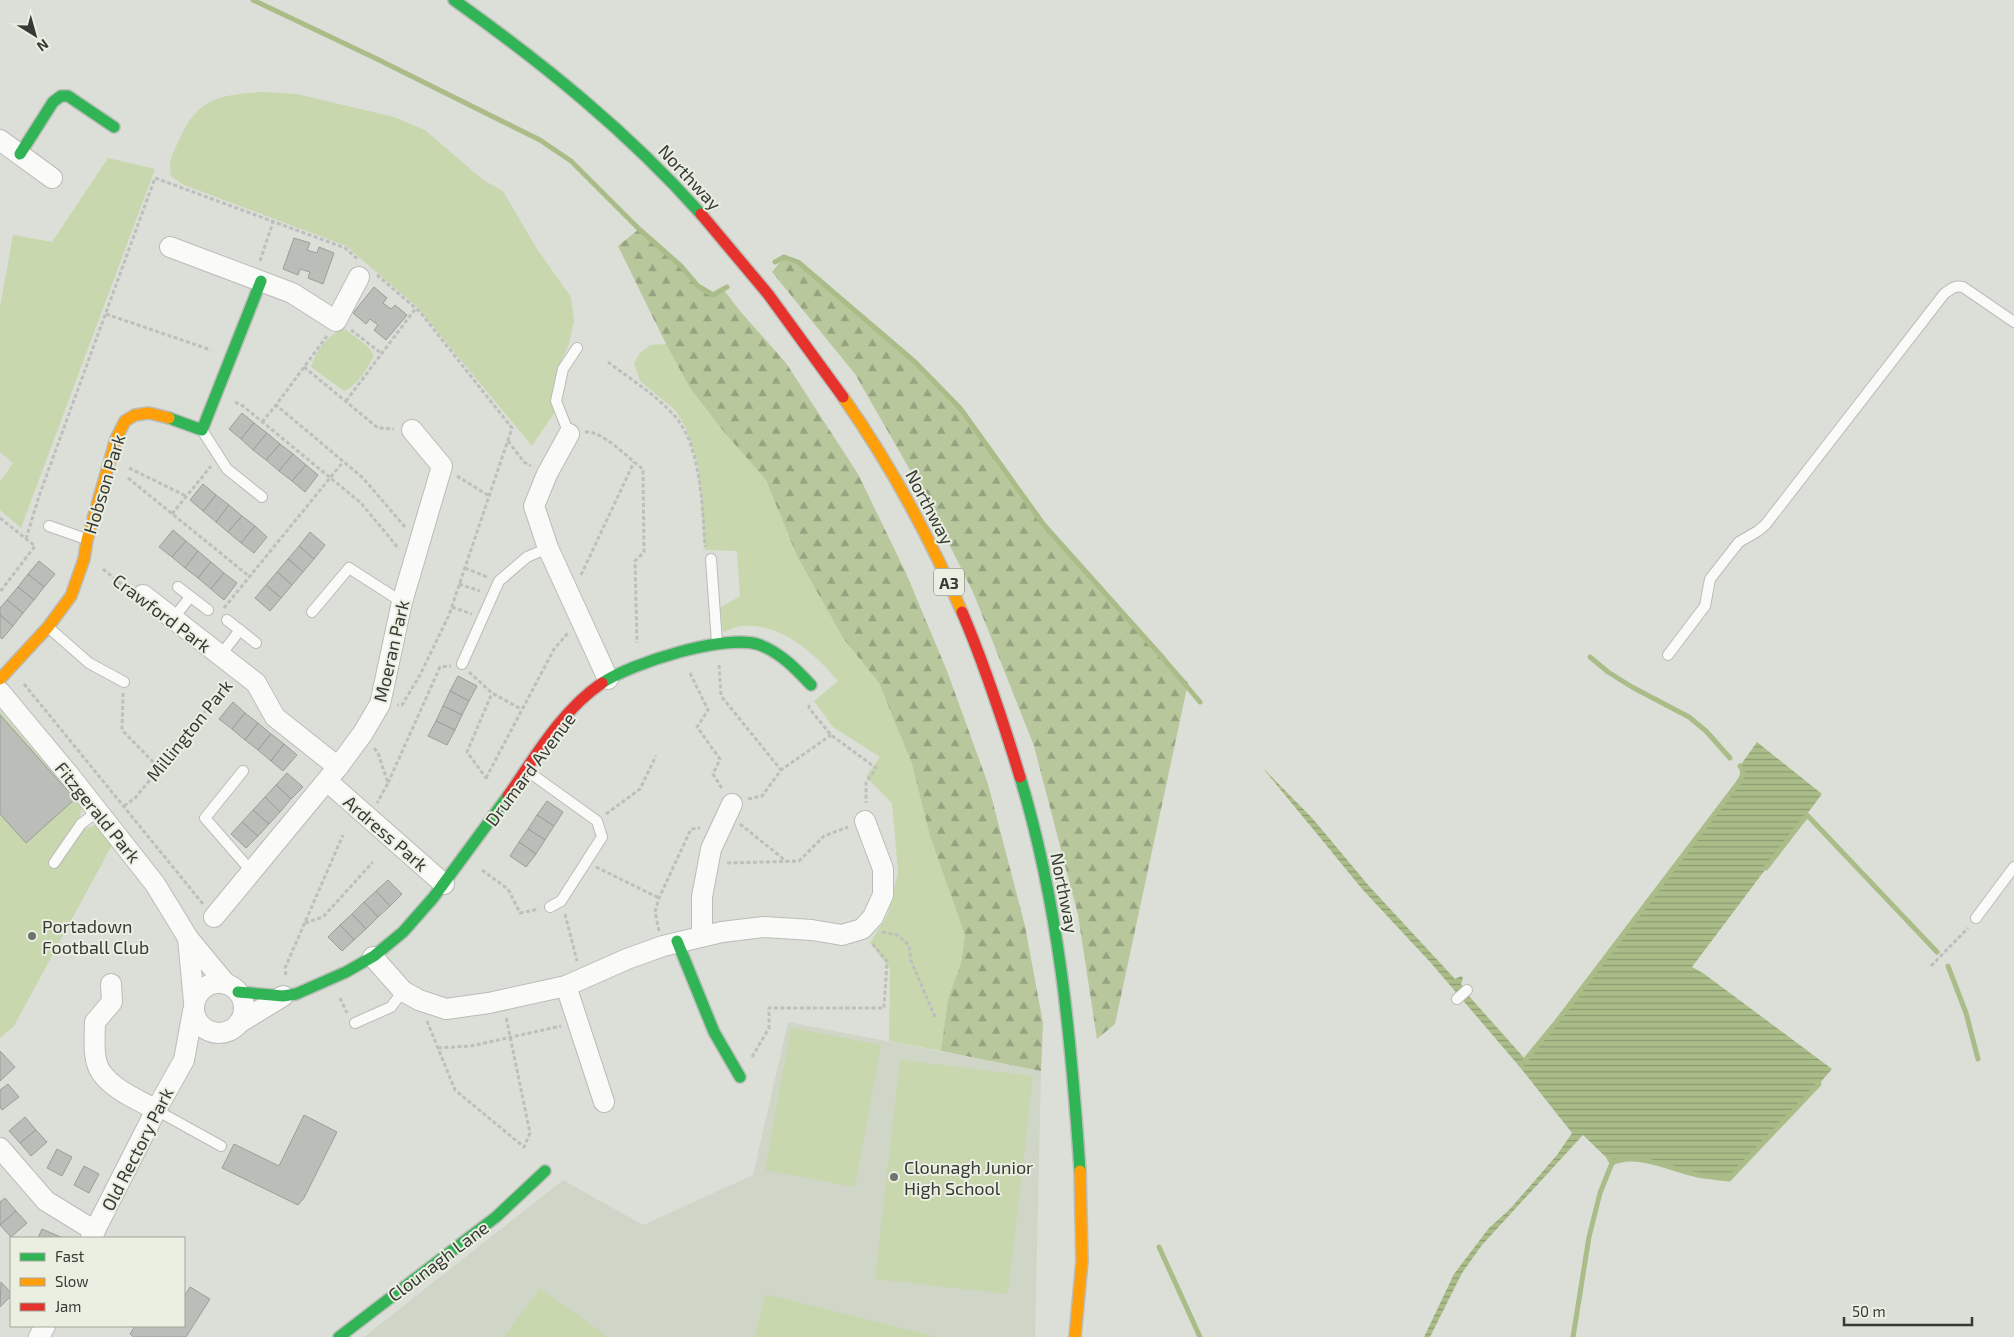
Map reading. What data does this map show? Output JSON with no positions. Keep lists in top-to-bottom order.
{
  "streets": {
    "main road": [
      "Northway",
      "Hobson Park",
      "A3",
      "Drumard Avenue",
      "Clounagh Lane"
    ],
    "street": [
      "Crawford Park",
      "Moeran Park",
      "Millington Park",
      "Fitzgerald Park",
      "Ardress Park",
      "Old Rectory Park"
    ]
  },
  "crossings": [
    ["Hobson Park", "Crawford Park"],
    ["Crawford Park", "Millington Park"],
    ["Moeran Park", "Millington Park"],
    ["Moeran Park", "Ardress Park"],
    ["Millington Park", "Ardress Park"],
    ["Drumard Avenue", "Fitzgerald Park"],
    ["Drumard Avenue", "Ardress Park"],
    ["Drumard Avenue", "Old Rectory Park"],
    ["Fitzgerald Park", "Old Rectory Park"]
  ],
  "places": ["Portadown Football Club", "Clounagh Junior High School"],
  "legend": ["Fast", "Slow", "Jam"],
  "scale_bar": "50 m",
  "north": "bottom right"
}
